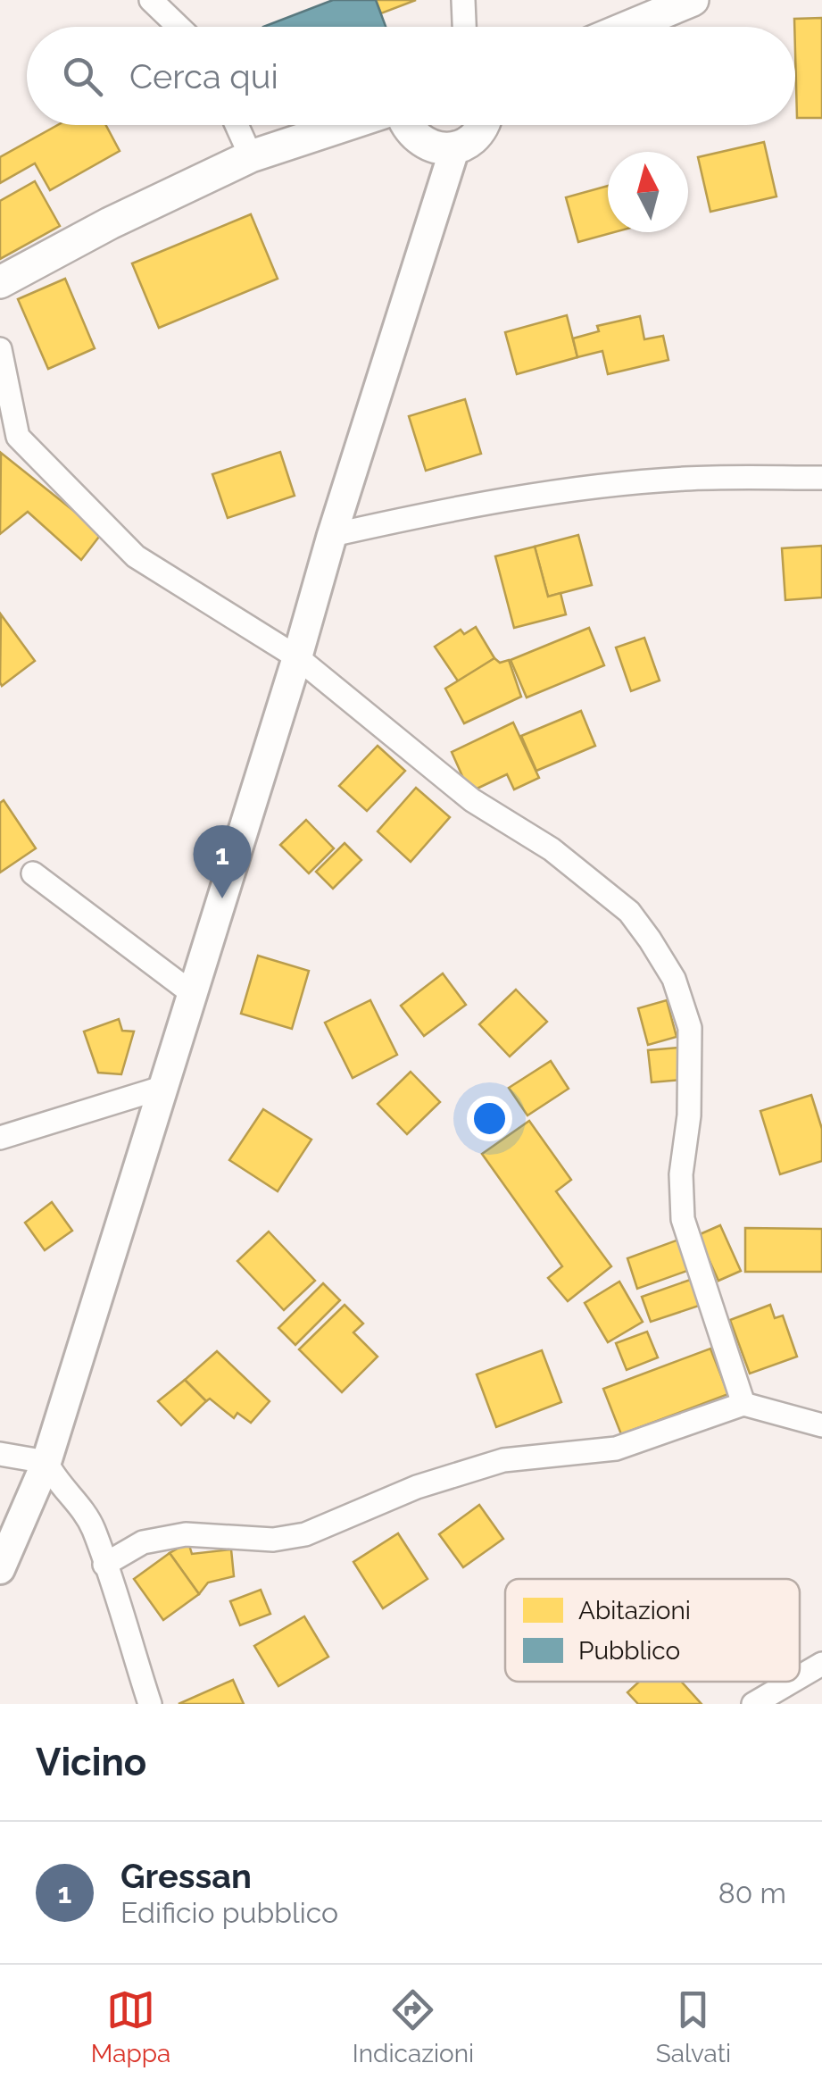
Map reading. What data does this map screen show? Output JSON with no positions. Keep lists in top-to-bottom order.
{
  "legend": ["Abitazioni", "Pubblico"],
  "north": "top",
  "page": {
    "search": "Cerca qui",
    "pins": "1",
    "heading": "Vicino",
    "list": [
      {
        "mark": "1",
        "name": "Gressan",
        "note": "Edificio pubblico",
        "value": "80 m"
      }
    ],
    "nav": ["Mappa", "Indicazioni", "Salvati"]
  }
}
